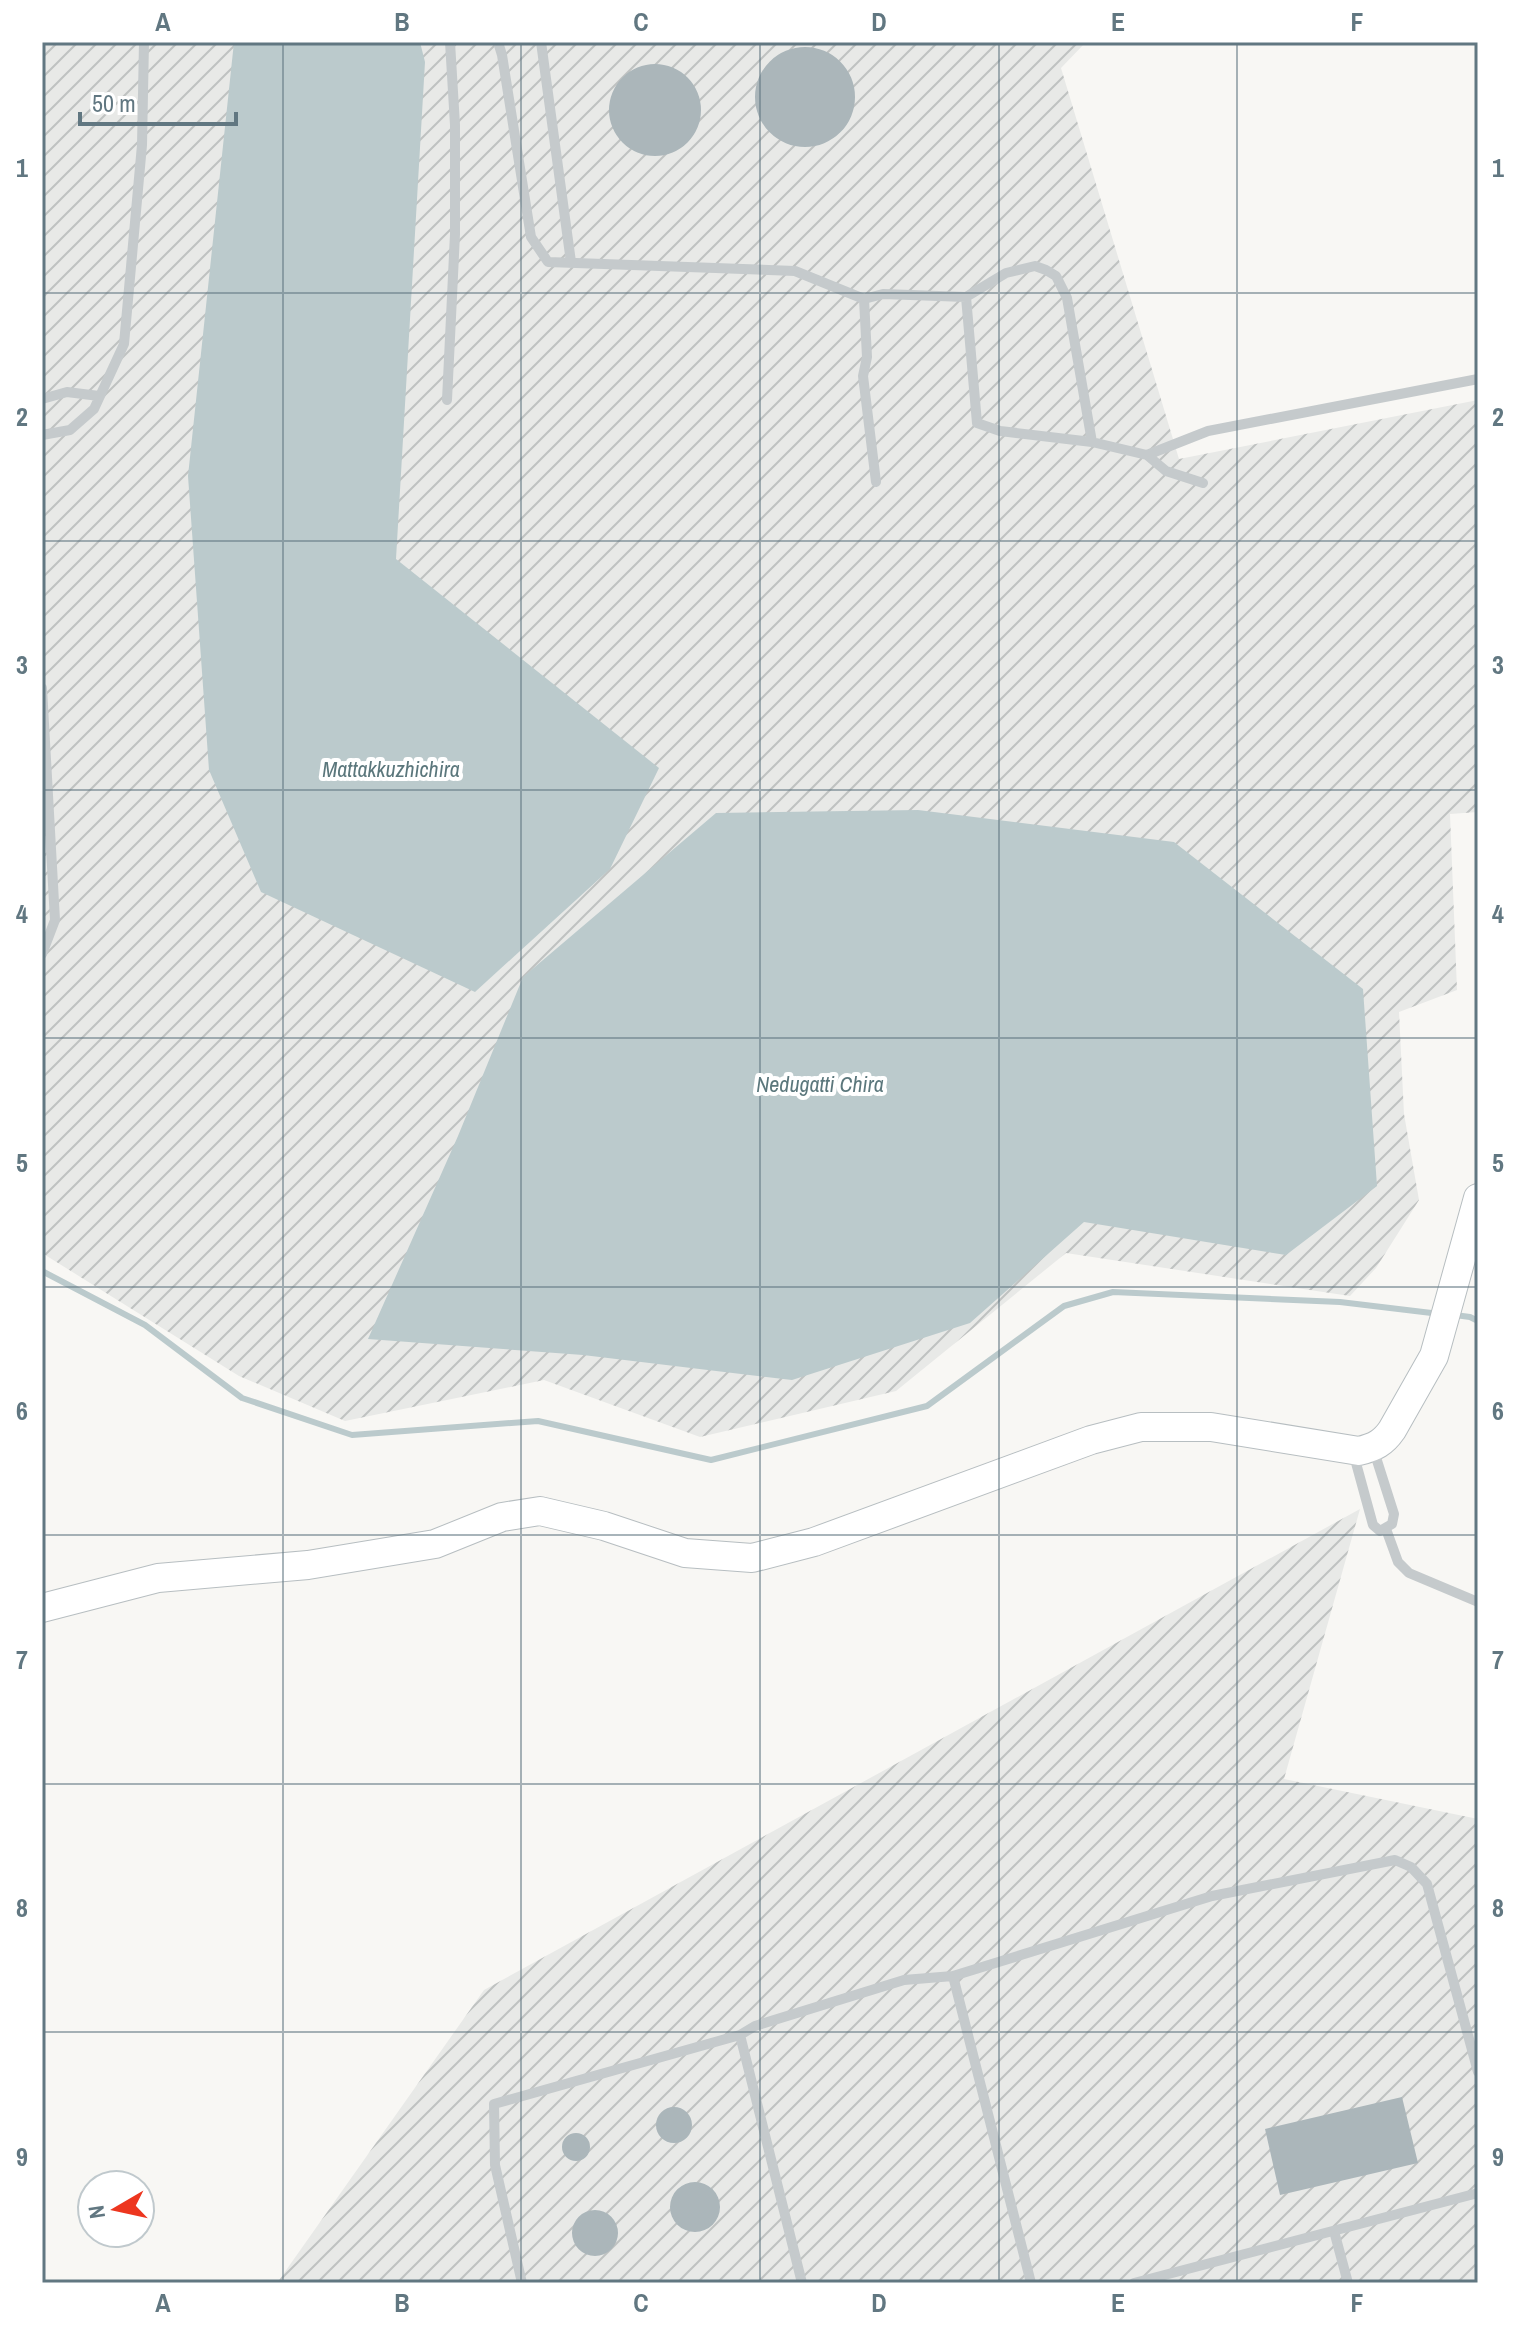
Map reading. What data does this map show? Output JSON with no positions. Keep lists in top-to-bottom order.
{
  "water": ["Mattakkuzhichira", "Nedugatti Chira"],
  "scale_bar": "50 m",
  "north": "left",
  "grid": {
    "columns": [
      "A",
      "B",
      "C",
      "D",
      "E",
      "F"
    ],
    "rows": [
      "1",
      "2",
      "3",
      "4",
      "5",
      "6",
      "7",
      "8",
      "9"
    ]
  }
}
